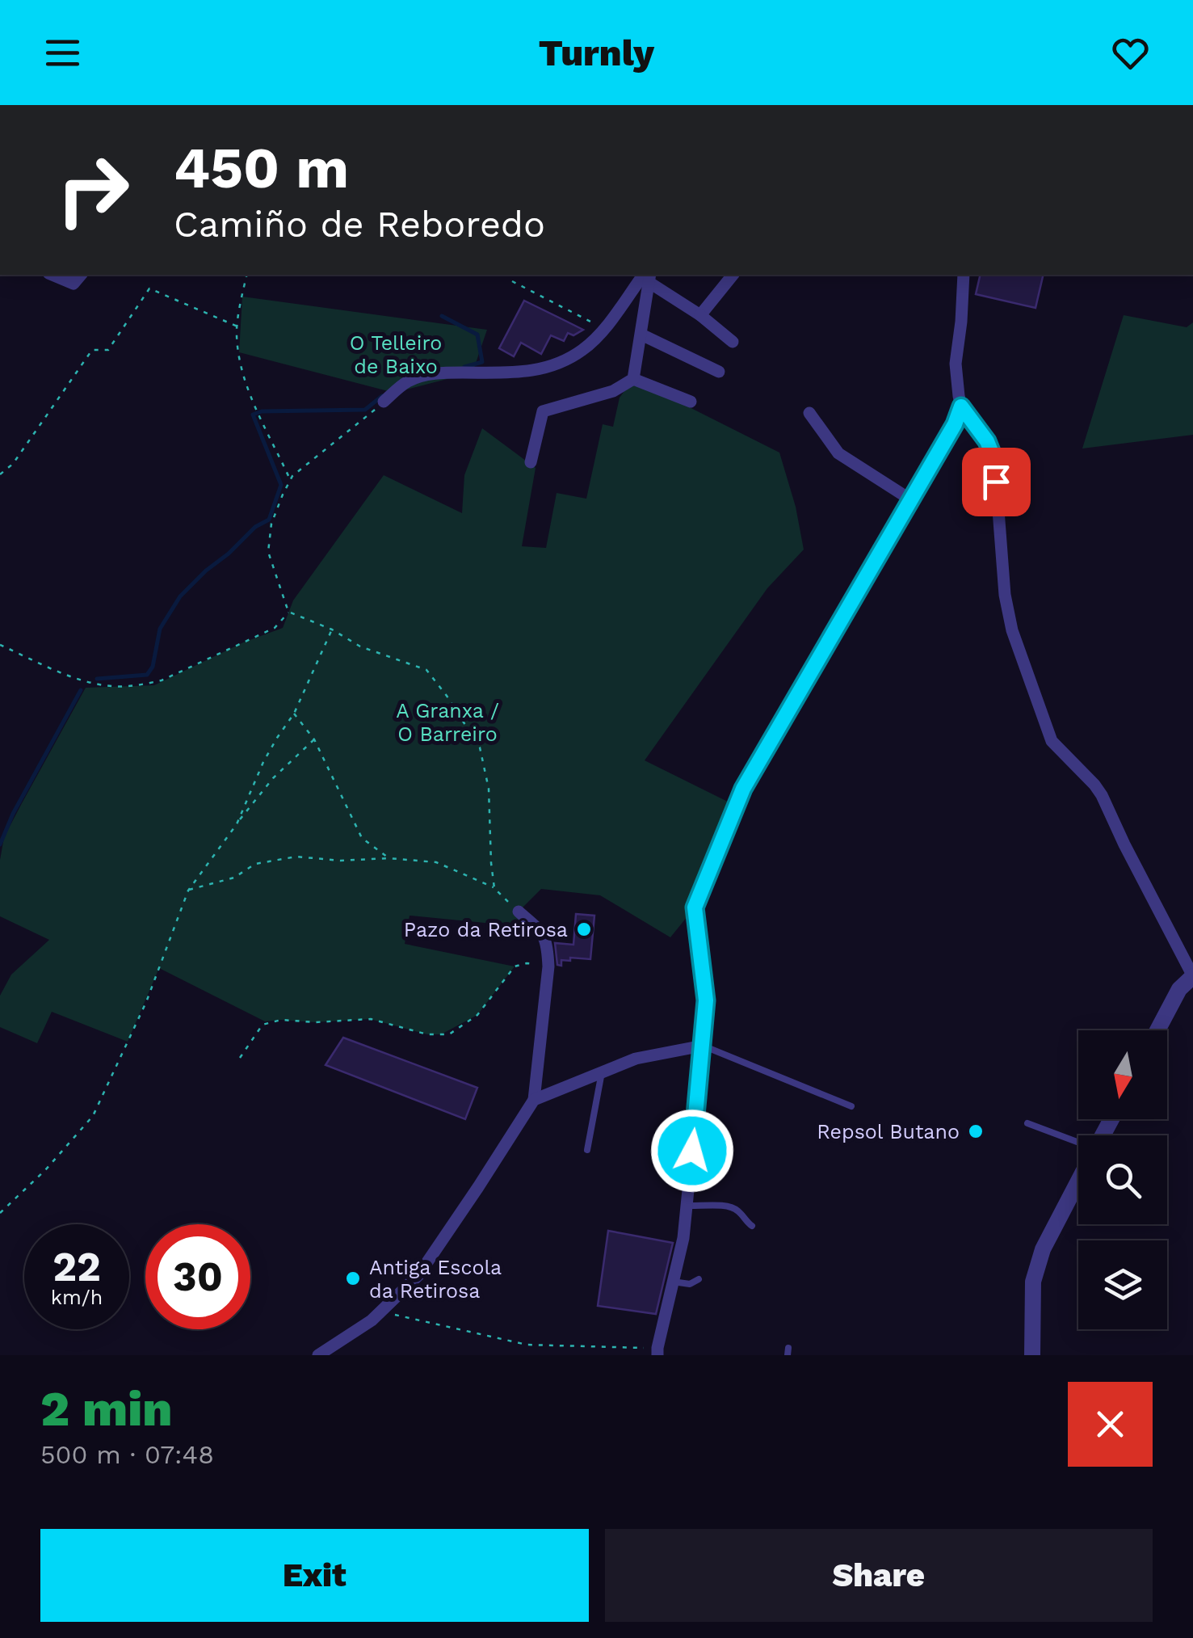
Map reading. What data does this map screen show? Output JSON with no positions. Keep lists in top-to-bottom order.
{
  "parks": ["O Telleiro de Baixo", "A Granxa / O Barreiro"],
  "places": ["Pazo da Retirosa", "Repsol Butano", "Antiga Escola da Retirosa"],
  "north": "bottom",
  "page": {
    "header": "Turnly",
    "turn": ["450 m", "Camiño de Reboredo"],
    "speed": "22 km/h",
    "limit": "30",
    "heading": ["2 min", "500 m · 07:48"],
    "buttons": ["Exit", "Share"]
  }
}
